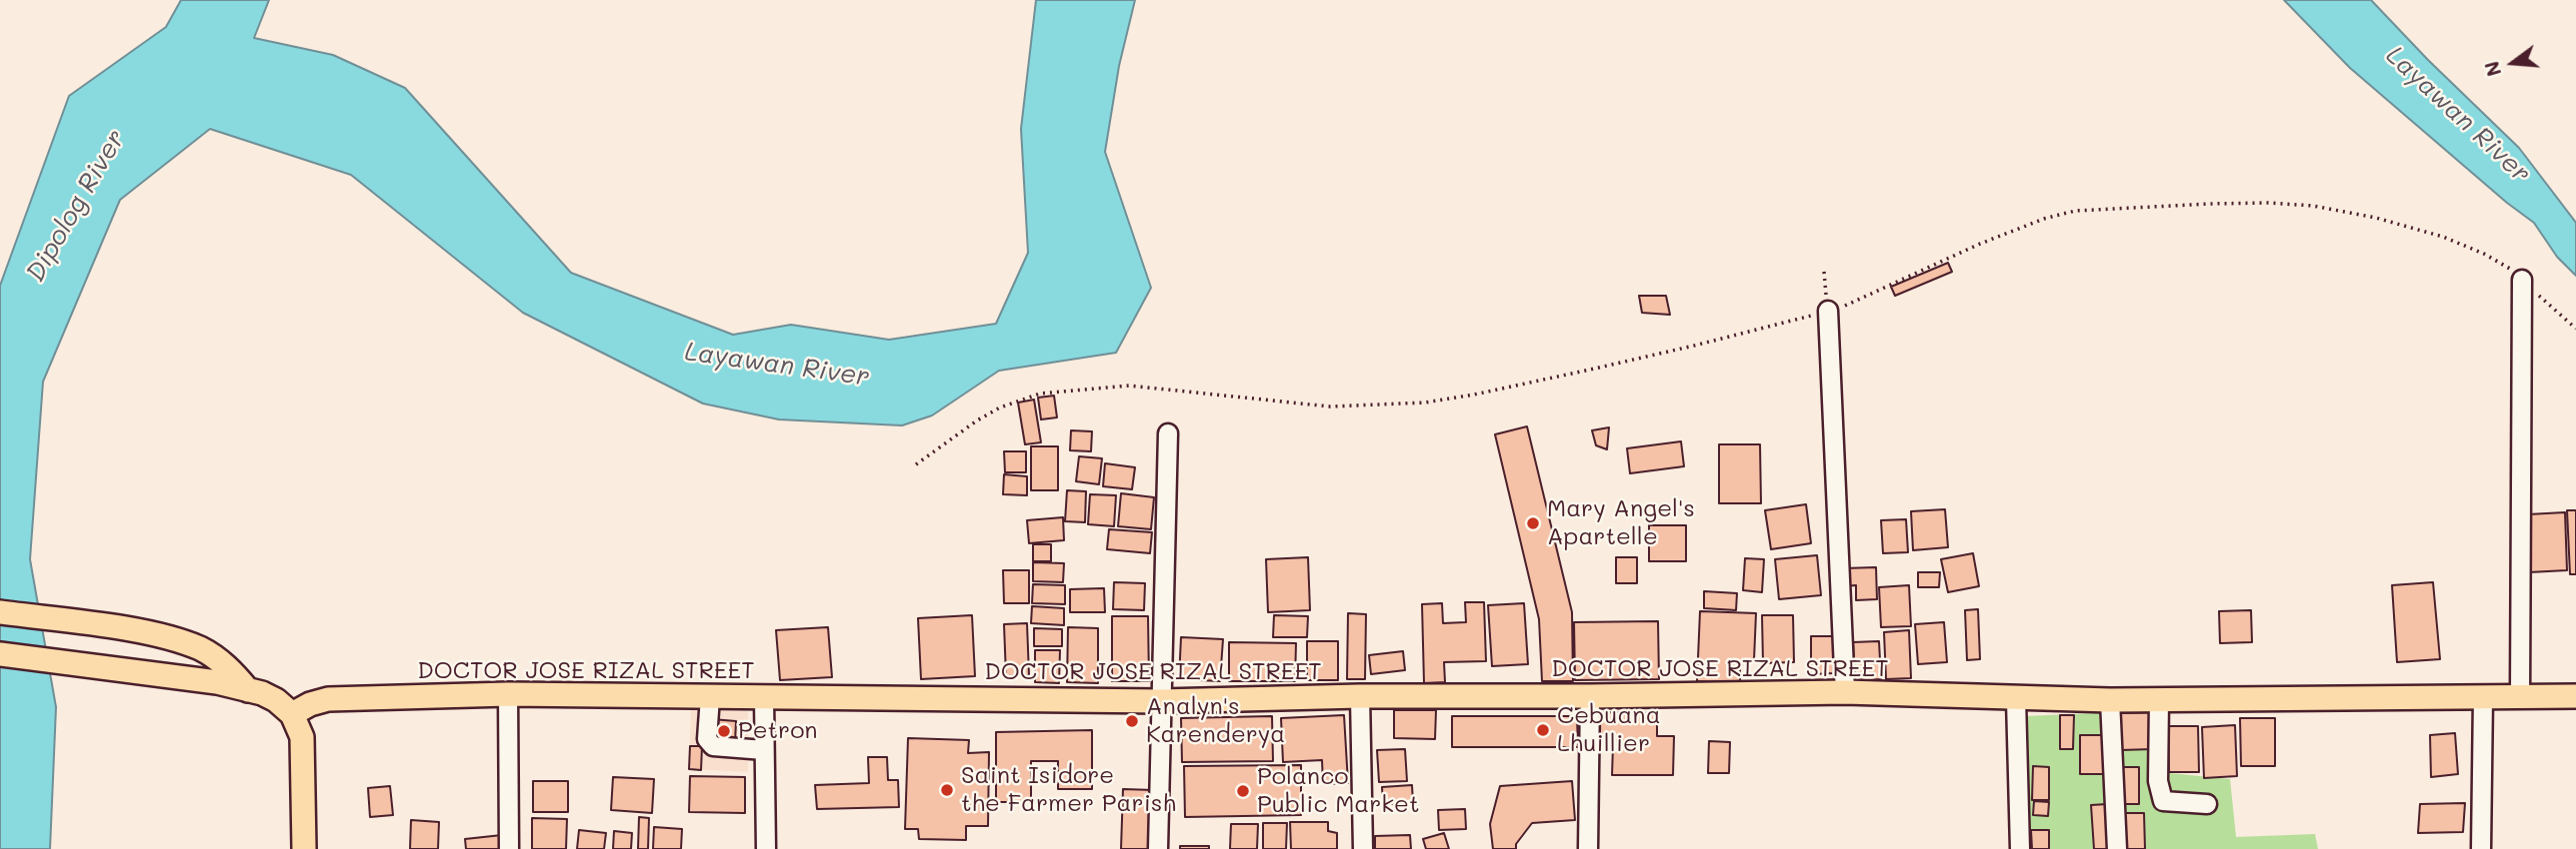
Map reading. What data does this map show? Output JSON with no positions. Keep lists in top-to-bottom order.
{
  "streets": {
    "main road": ["DOCTOR JOSE RIZAL STREET"]
  },
  "water": ["Layawan River", "Dipolog River"],
  "places": [
    "Mary Angel's Apartelle",
    "Analyn's Karenderya",
    "Cebuana Lhuillier",
    "Petron",
    "Saint Isidore the Farmer Parish",
    "Polanco Public Market"
  ],
  "north": "left"
}
